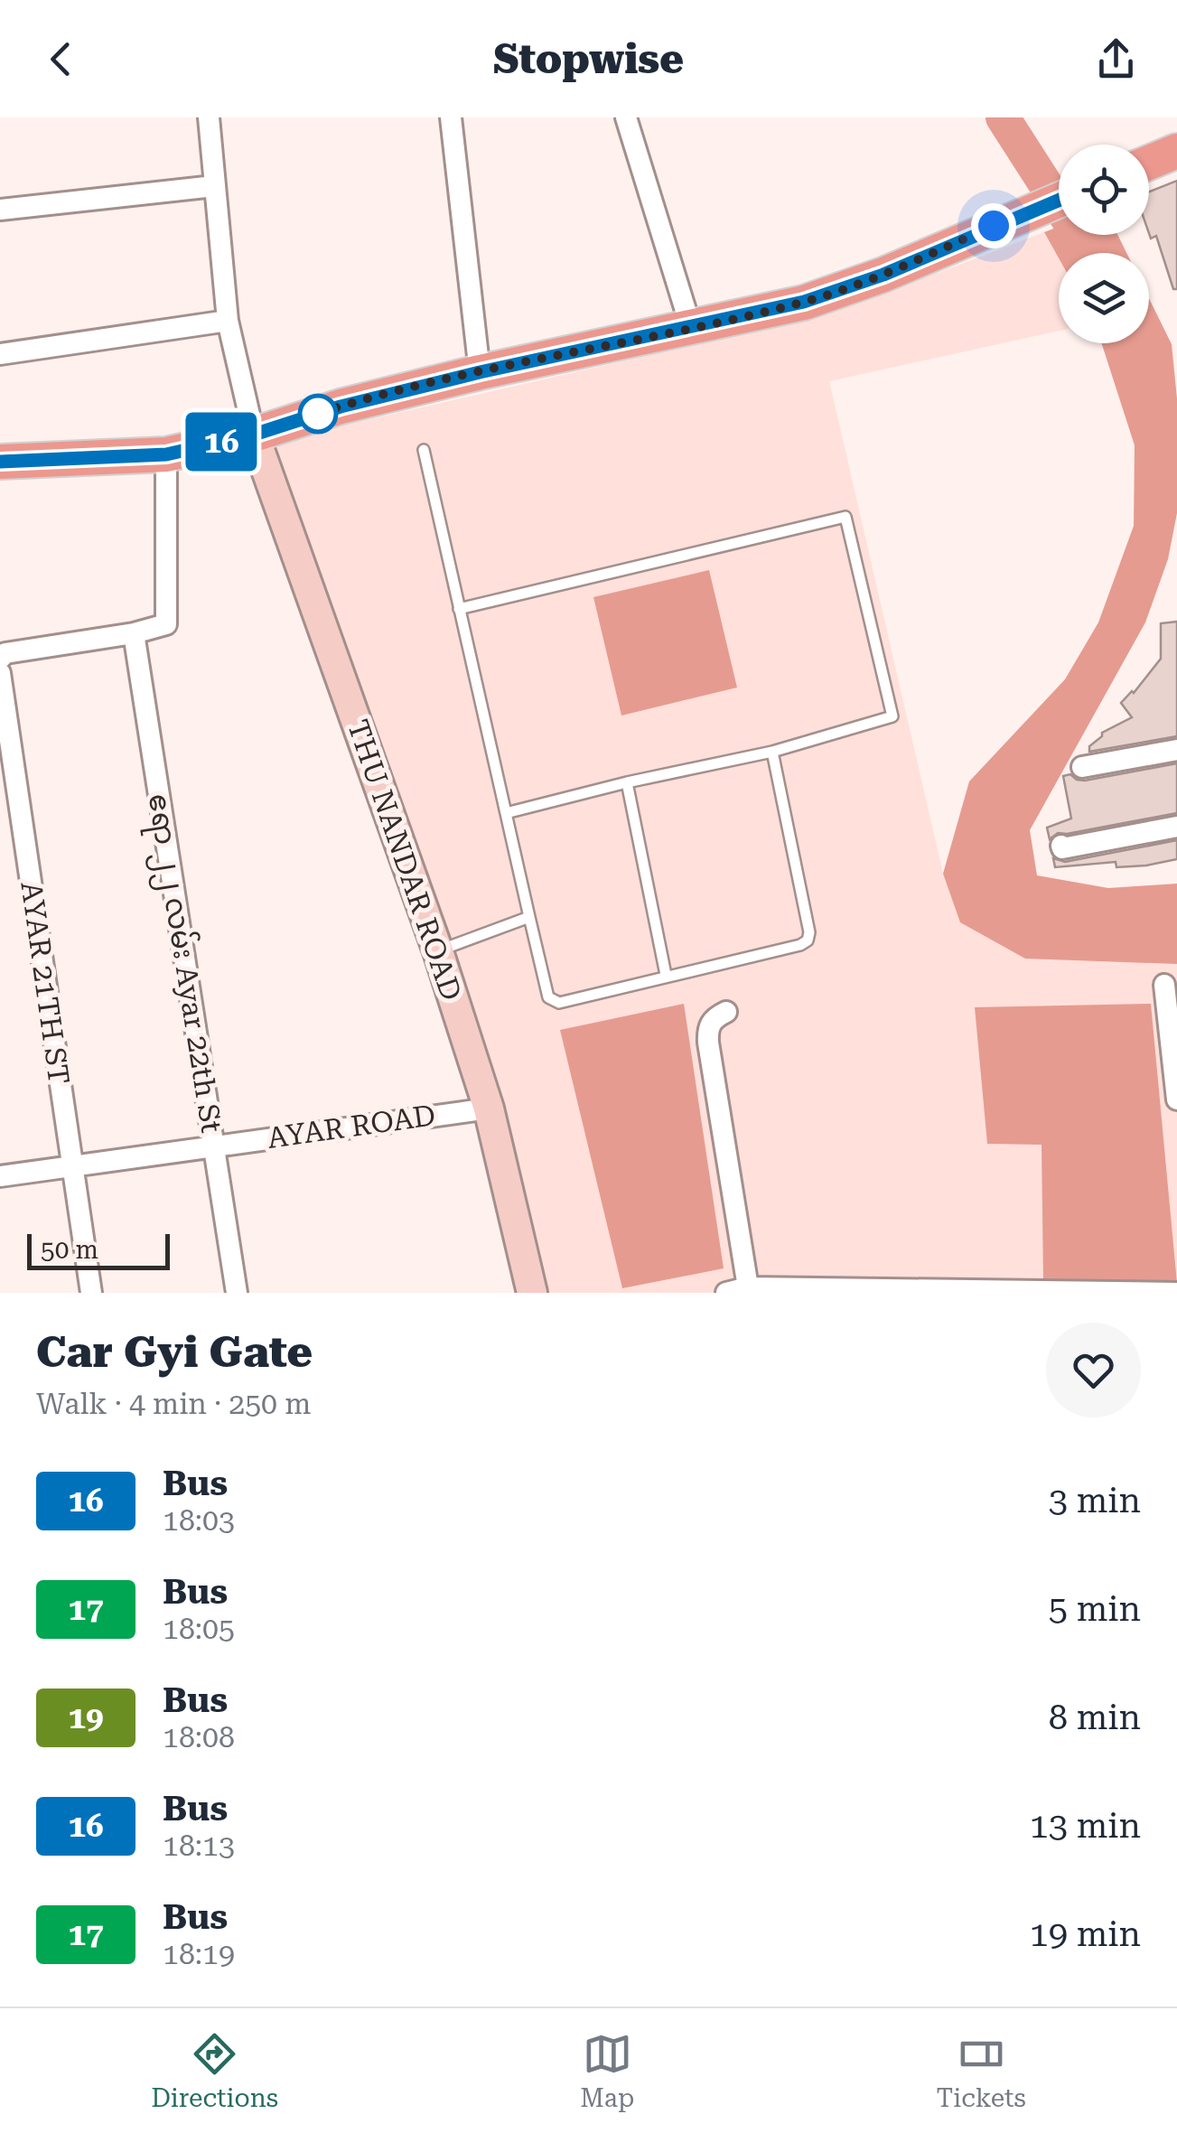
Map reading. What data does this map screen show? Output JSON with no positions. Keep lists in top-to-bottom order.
{
  "streets": {
    "main road": ["THU NANDAR ROAD"],
    "street": ["ဧရာ ၂၂ လမ်း Ayar 22th St", "AYAR 21TH ST", "AYAR ROAD"]
  },
  "crossings": [
    ["THU NANDAR ROAD", "AYAR ROAD"],
    ["ဧရာ ၂၂ လမ်း Ayar 22th St", "AYAR ROAD"],
    ["AYAR 21TH ST", "AYAR ROAD"]
  ],
  "lines": ["bus line 16"],
  "scale_bar": "50 m",
  "page": {
    "header": "Stopwise",
    "on_map": "16",
    "scale": "50 m",
    "heading": ["Car Gyi Gate", "Walk · 4 min · 250 m"],
    "list": [
      {
        "mark": "16",
        "name": "Bus",
        "note": "18:03",
        "value": "3 min"
      },
      {
        "mark": "17",
        "name": "Bus",
        "note": "18:05",
        "value": "5 min"
      },
      {
        "mark": "19",
        "name": "Bus",
        "note": "18:08",
        "value": "8 min"
      },
      {
        "mark": "16",
        "name": "Bus",
        "note": "18:13",
        "value": "13 min"
      },
      {
        "mark": "17",
        "name": "Bus",
        "note": "18:19",
        "value": "19 min"
      }
    ],
    "tabs": ["Directions", "Map", "Tickets"]
  }
}
